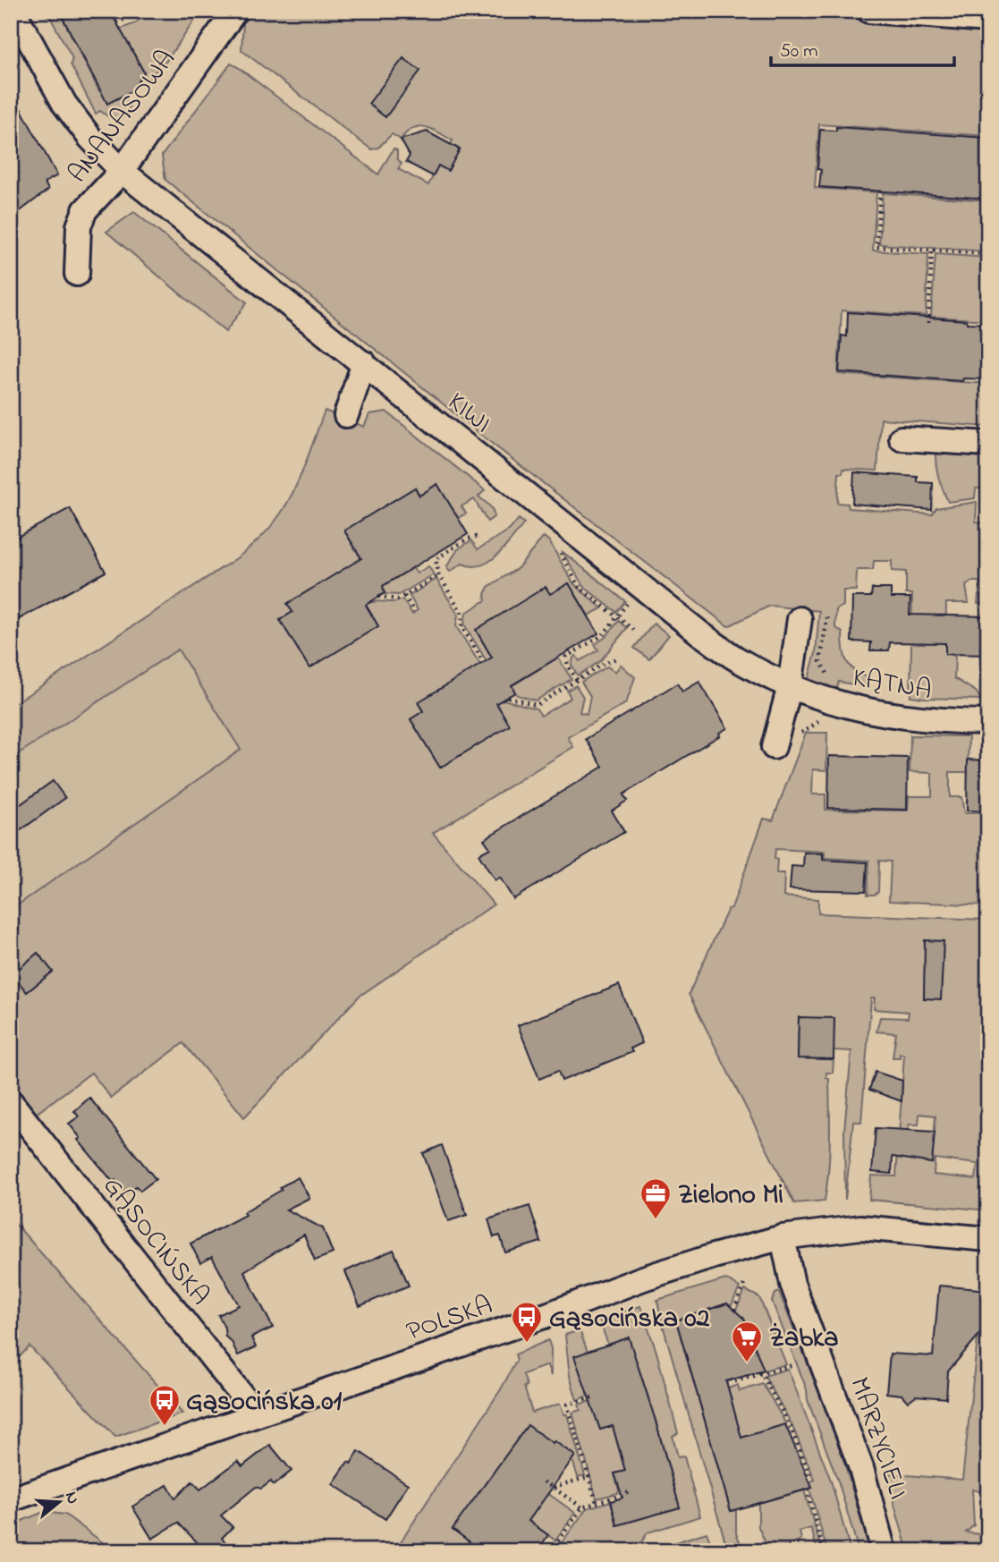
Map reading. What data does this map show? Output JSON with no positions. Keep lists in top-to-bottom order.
{
  "streets": {
    "street": [
      "ANANASOWA",
      "KIWI",
      "KĄTNA",
      "GĄSOCIŃSKA",
      "POLSKA",
      "MARZYCIELI"
    ]
  },
  "crossings": [
    ["ANANASOWA", "KIWI"],
    ["KIWI", "KĄTNA"],
    ["GĄSOCIŃSKA", "POLSKA"],
    ["POLSKA", "MARZYCIELI"]
  ],
  "places": {
    "office": ["Zielono Mi"],
    "bus stop": ["Gąsocińska 02", "Gąsocińska 01"],
    "supermarket": ["Żabka"]
  },
  "scale_bar": "50 m",
  "north": "right"
}
